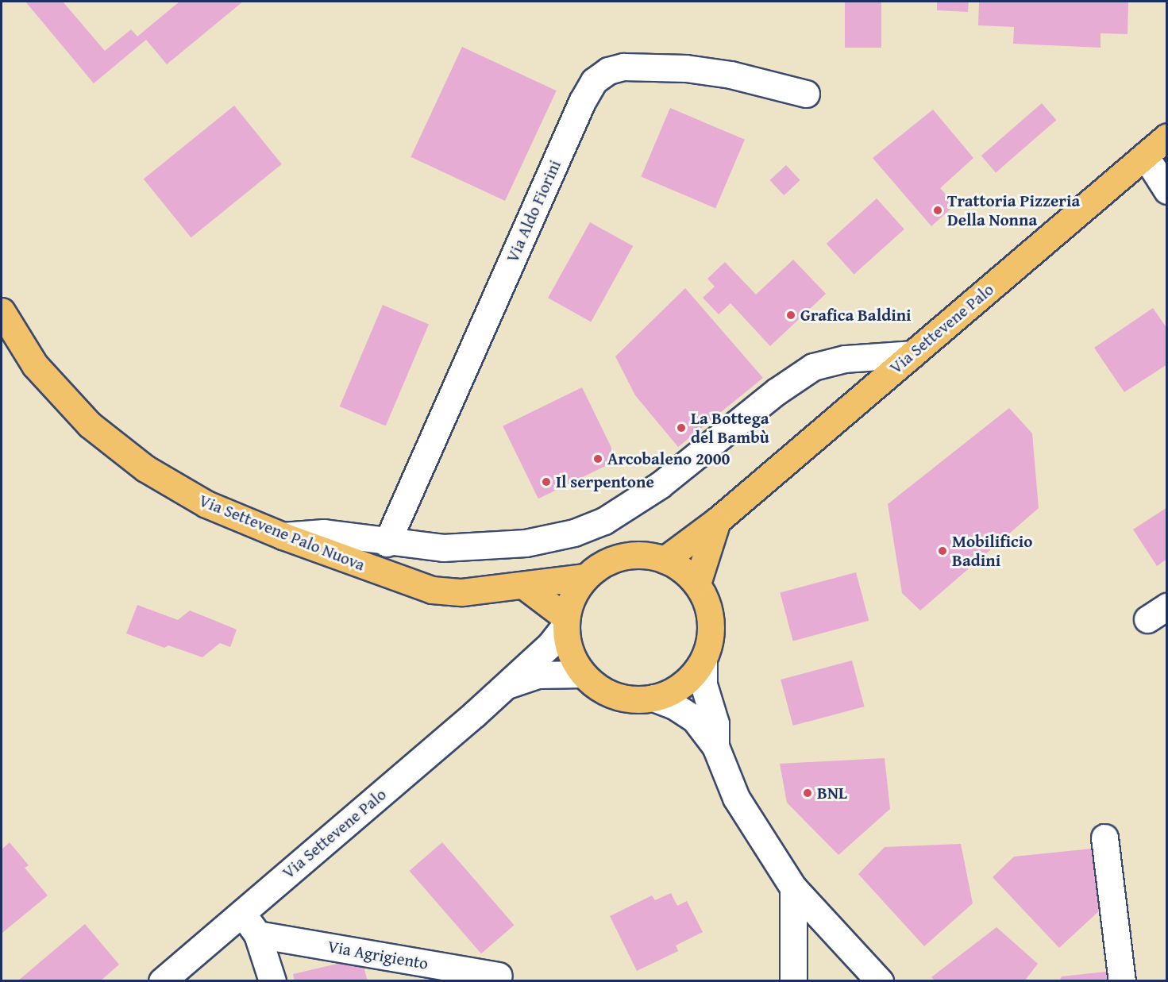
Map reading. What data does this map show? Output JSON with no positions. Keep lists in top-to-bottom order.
{
  "streets": {
    "main road": ["Via Settevene Palo", "Via Settevene Palo Nuova"],
    "street": ["Via Aldo Fiorini", "Via Agrigiento"]
  },
  "crossings": [
    ["Via Settevene Palo", "Via Settevene Palo Nuova"]
  ],
  "places": [
    "Trattoria Pizzeria Della Nonna",
    "Grafica Baldini",
    "La Bottega del Bambù",
    "Arcobaleno 2000",
    "Il serpentone",
    "Mobilificio Badini",
    "BNL"
  ]
}
